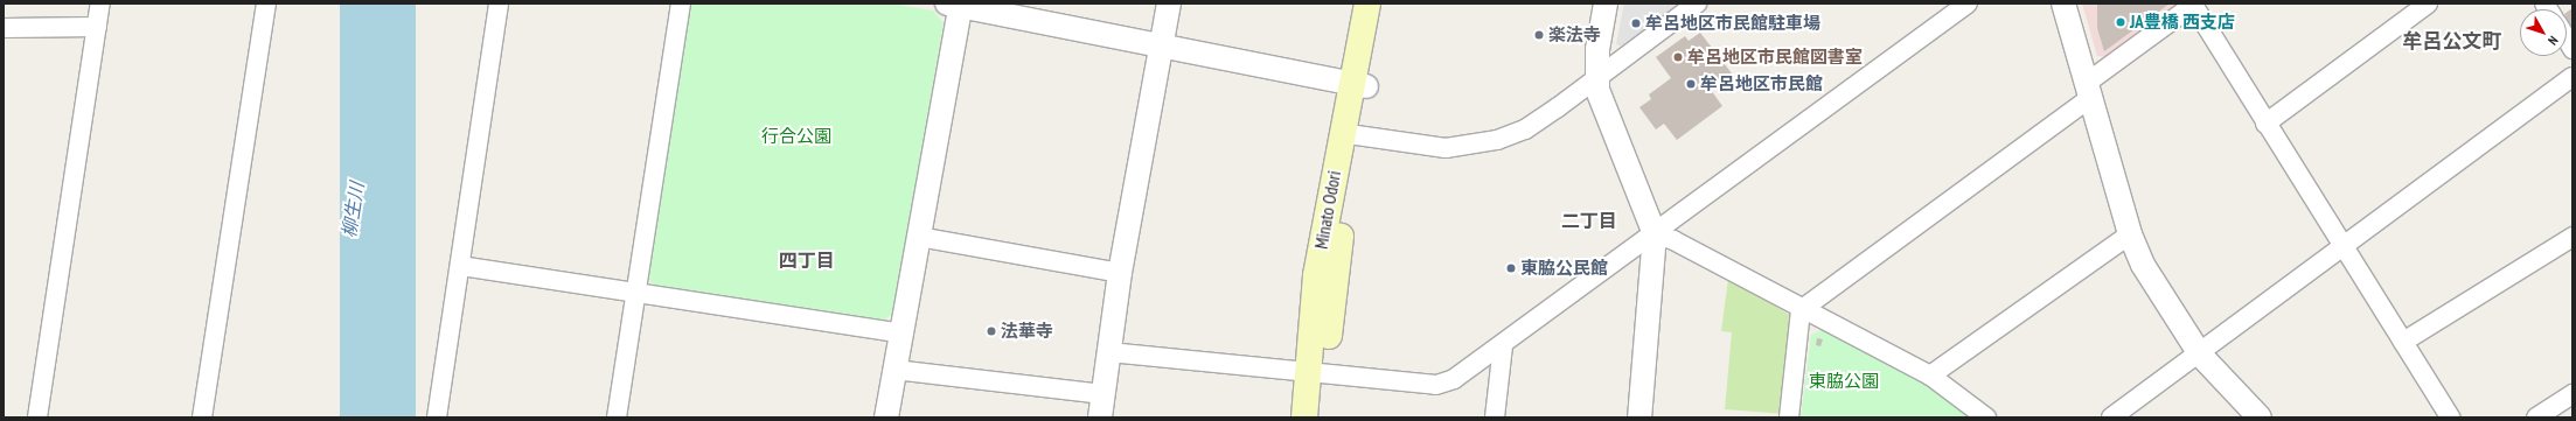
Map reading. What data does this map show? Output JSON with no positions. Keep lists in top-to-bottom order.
{
  "streets": {
    "main road": ["Minato Odori"]
  },
  "districts": ["牟呂公文町", "二丁目", "四丁目"],
  "water": ["柳生川"],
  "parks": ["行合公園", "東脇公園"],
  "places": [
    "JA豊橋 西支店",
    "牟呂地区市民館駐車場",
    "楽法寺",
    "牟呂地区市民館図書室",
    "牟呂地区市民館",
    "東脇公民館",
    "法華寺"
  ],
  "north": "bottom right"
}
